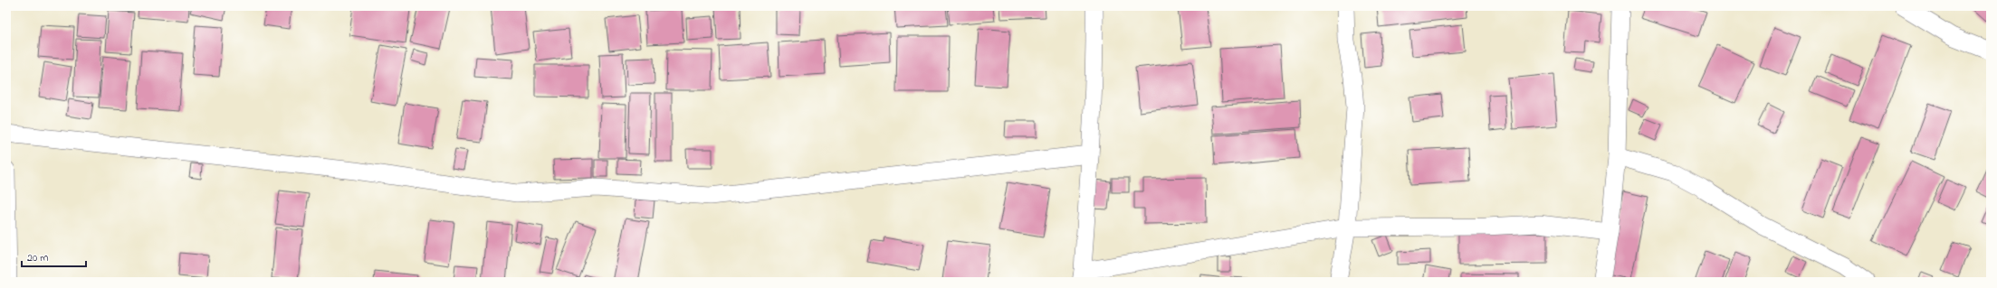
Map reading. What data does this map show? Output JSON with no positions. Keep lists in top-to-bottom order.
{
  "scale_bar": "20 m"
}
